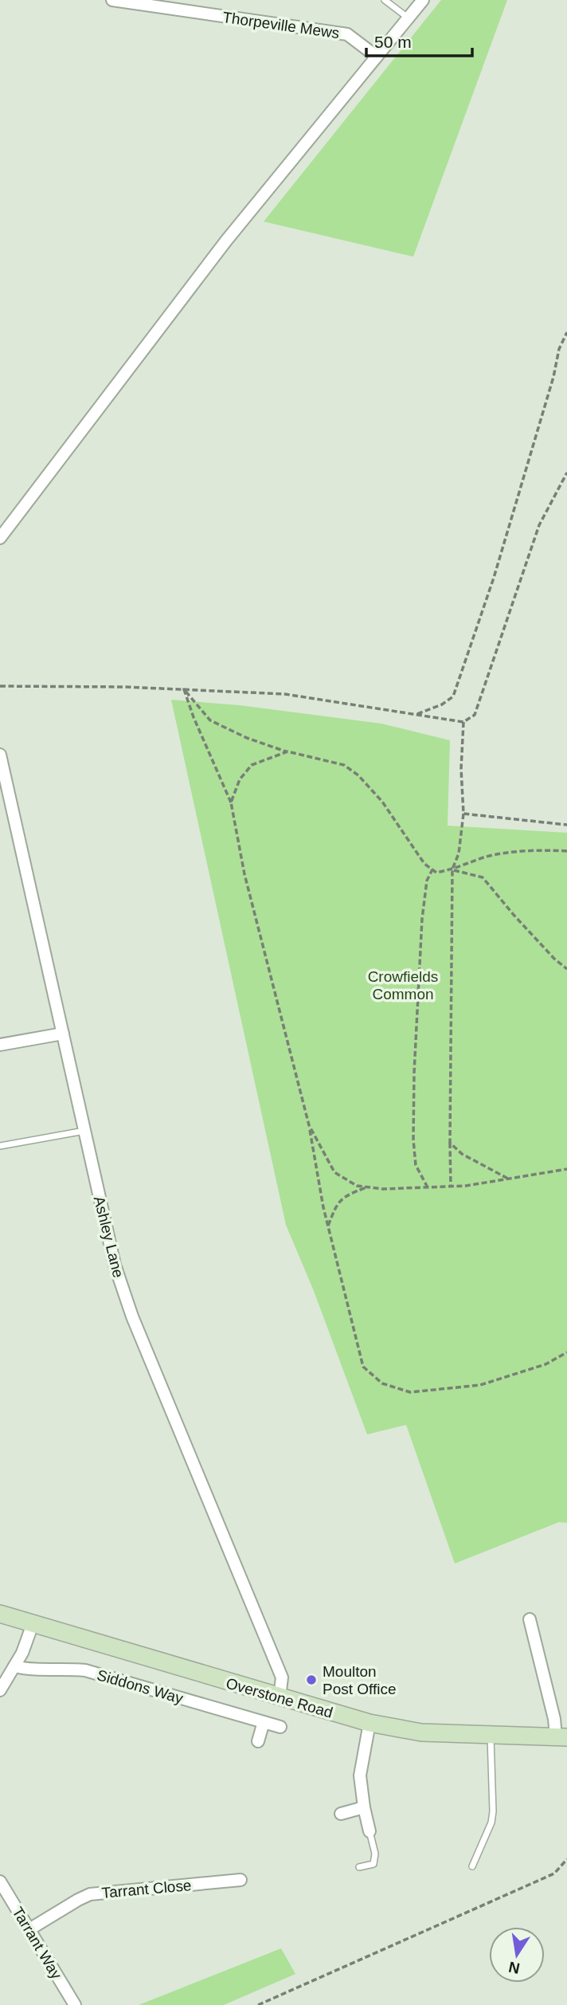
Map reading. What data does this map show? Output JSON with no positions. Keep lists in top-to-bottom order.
{
  "streets": {
    "street": [
      "Thorpeville Mews",
      "Ashley Lane",
      "Siddons Way",
      "Overstone Road",
      "Tarrant Close",
      "Tarrant Way"
    ]
  },
  "crossings": [
    ["Ashley Lane", "Overstone Road"],
    ["Tarrant Close", "Tarrant Way"]
  ],
  "parks": ["Crowfields Common"],
  "places": ["Moulton Post Office"],
  "scale_bar": "50 m",
  "north": "bottom"
}
